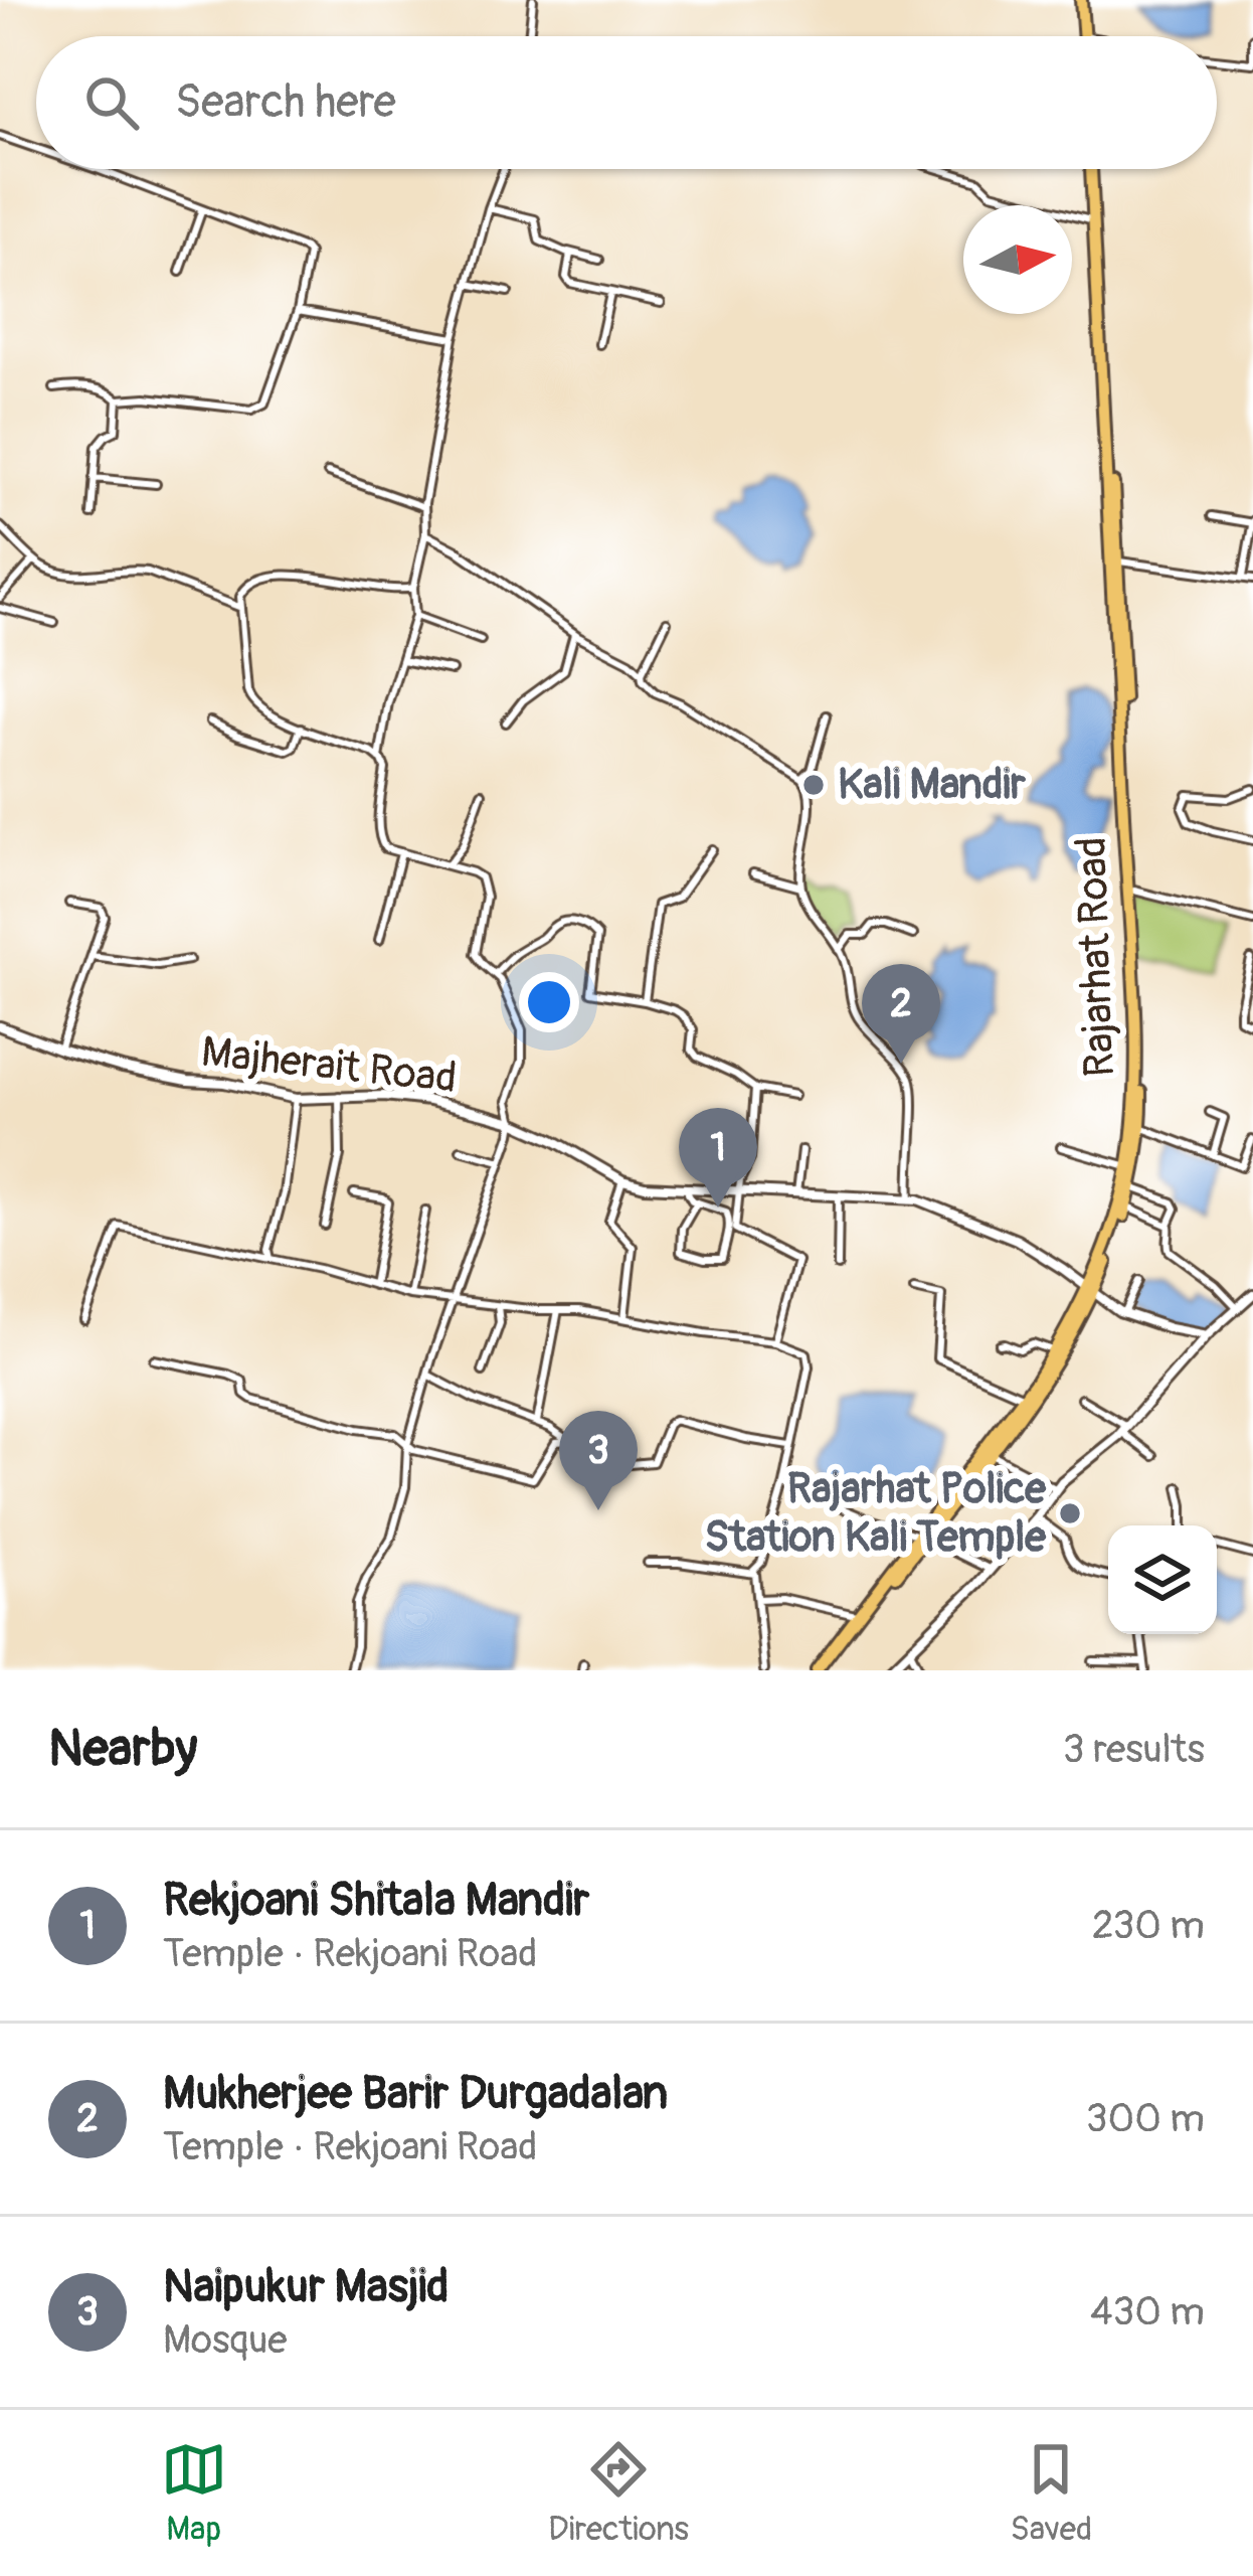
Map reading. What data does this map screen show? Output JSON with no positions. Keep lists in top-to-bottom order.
{
  "streets": {
    "main road": ["Rajarhat Road"],
    "street": ["Majherait Road"]
  },
  "places": ["Kali Mandir", "Rajarhat Police Station Kali Temple"],
  "north": "right",
  "page": {
    "search": "Search here",
    "pins": ["2", "1", "3"],
    "heading": ["Nearby", "3 results"],
    "list": [
      {
        "mark": "1",
        "name": "Rekjoani Shitala Mandir",
        "note": "Temple · Rekjoani Road",
        "value": "230 m"
      },
      {
        "mark": "2",
        "name": "Mukherjee Barir Durgadalan",
        "note": "Temple · Rekjoani Road",
        "value": "300 m"
      },
      {
        "mark": "3",
        "name": "Naipukur Masjid",
        "note": "Mosque",
        "value": "430 m"
      }
    ],
    "nav": ["Map", "Directions", "Saved"]
  }
}
